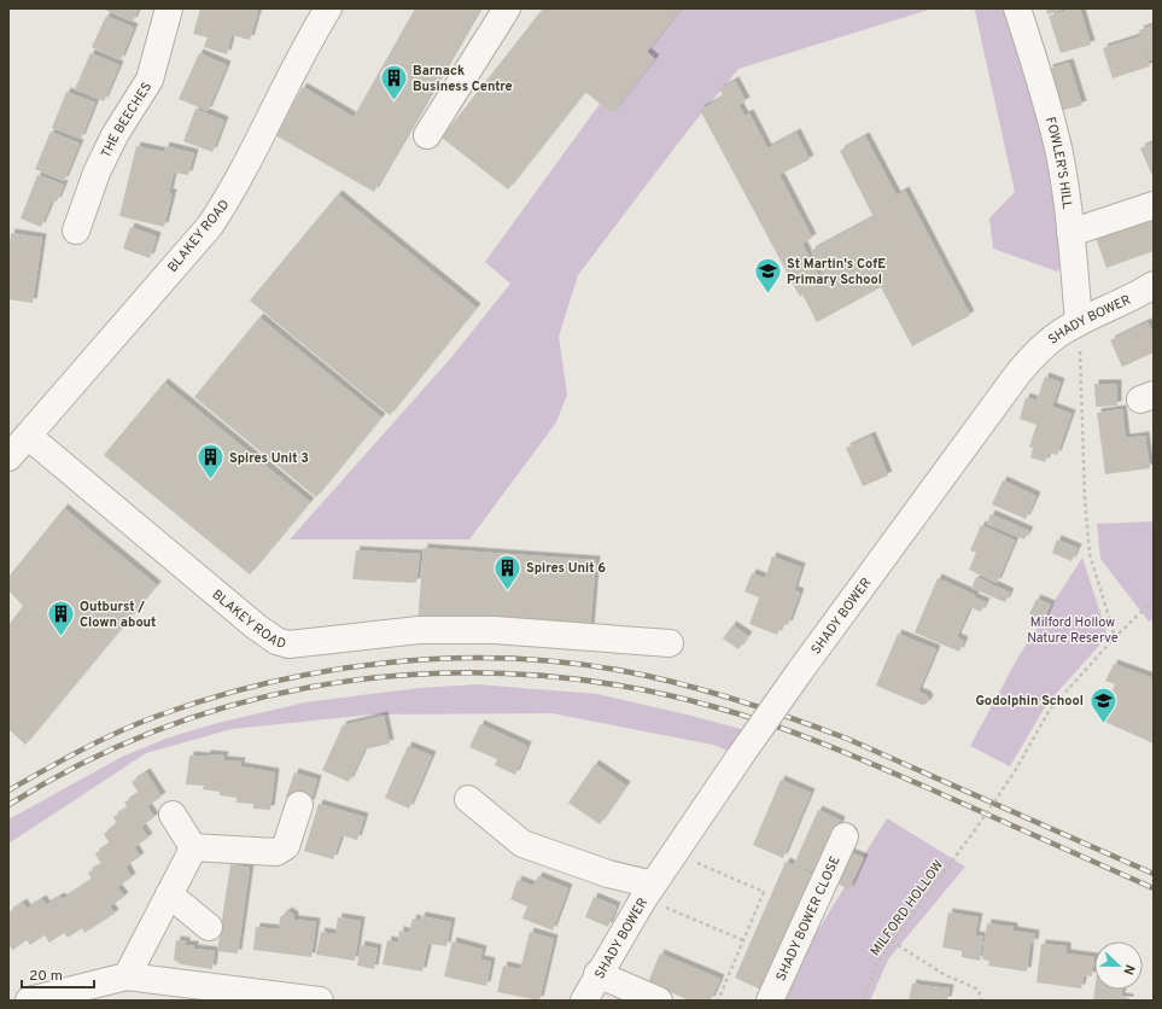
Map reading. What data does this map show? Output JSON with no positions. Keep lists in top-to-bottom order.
{
  "streets": {
    "street": [
      "THE BEECHES",
      "FOWLER'S HILL",
      "BLAKEY ROAD",
      "SHADY BOWER",
      "SHADY BOWER CLOSE"
    ],
    "path": ["MILFORD HOLLOW"]
  },
  "crossings": [
    ["FOWLER'S HILL", "SHADY BOWER"]
  ],
  "parks": ["Milford Hollow Nature Reserve"],
  "places": {
    "building": [
      "Barnack Business Centre",
      "Spires Unit 3",
      "Spires Unit 6",
      "Outburst / Clown about"
    ],
    "school or university": ["St Martin's CofE Primary School", "Godolphin School"]
  },
  "scale_bar": "20 m",
  "north": "right"
}
